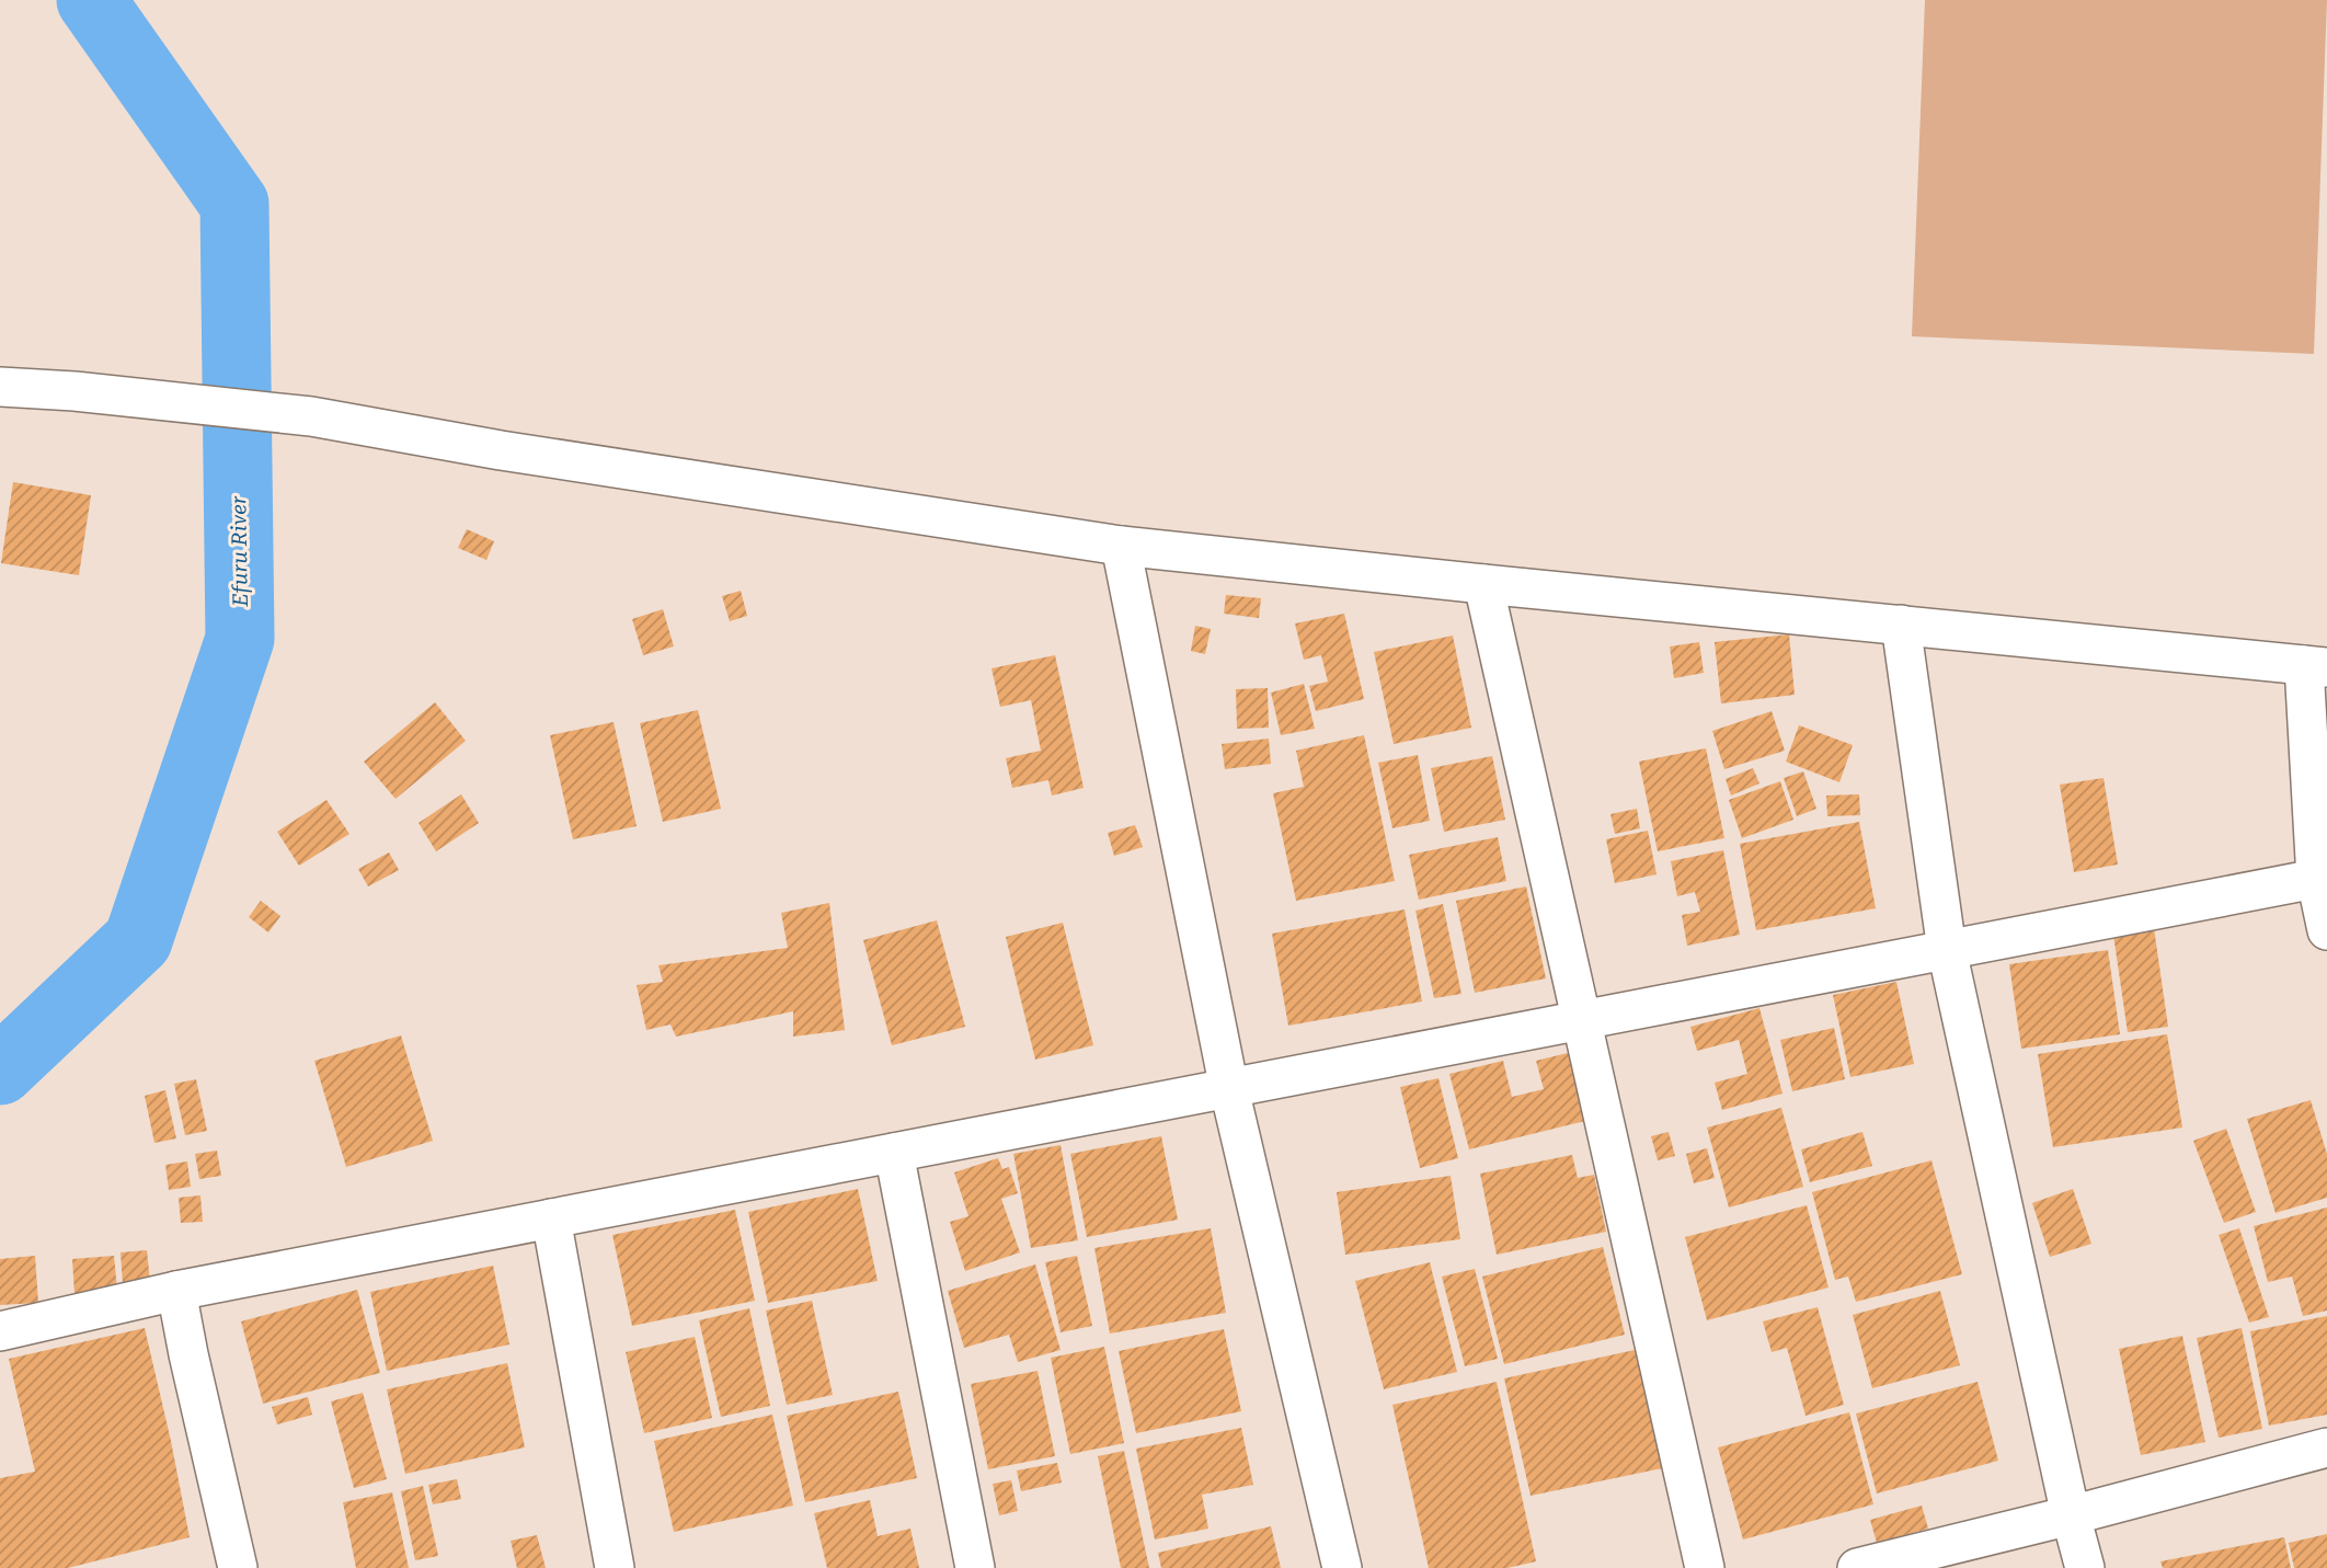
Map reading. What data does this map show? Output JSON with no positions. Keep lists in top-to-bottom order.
{
  "water": ["Efuru River"]
}
